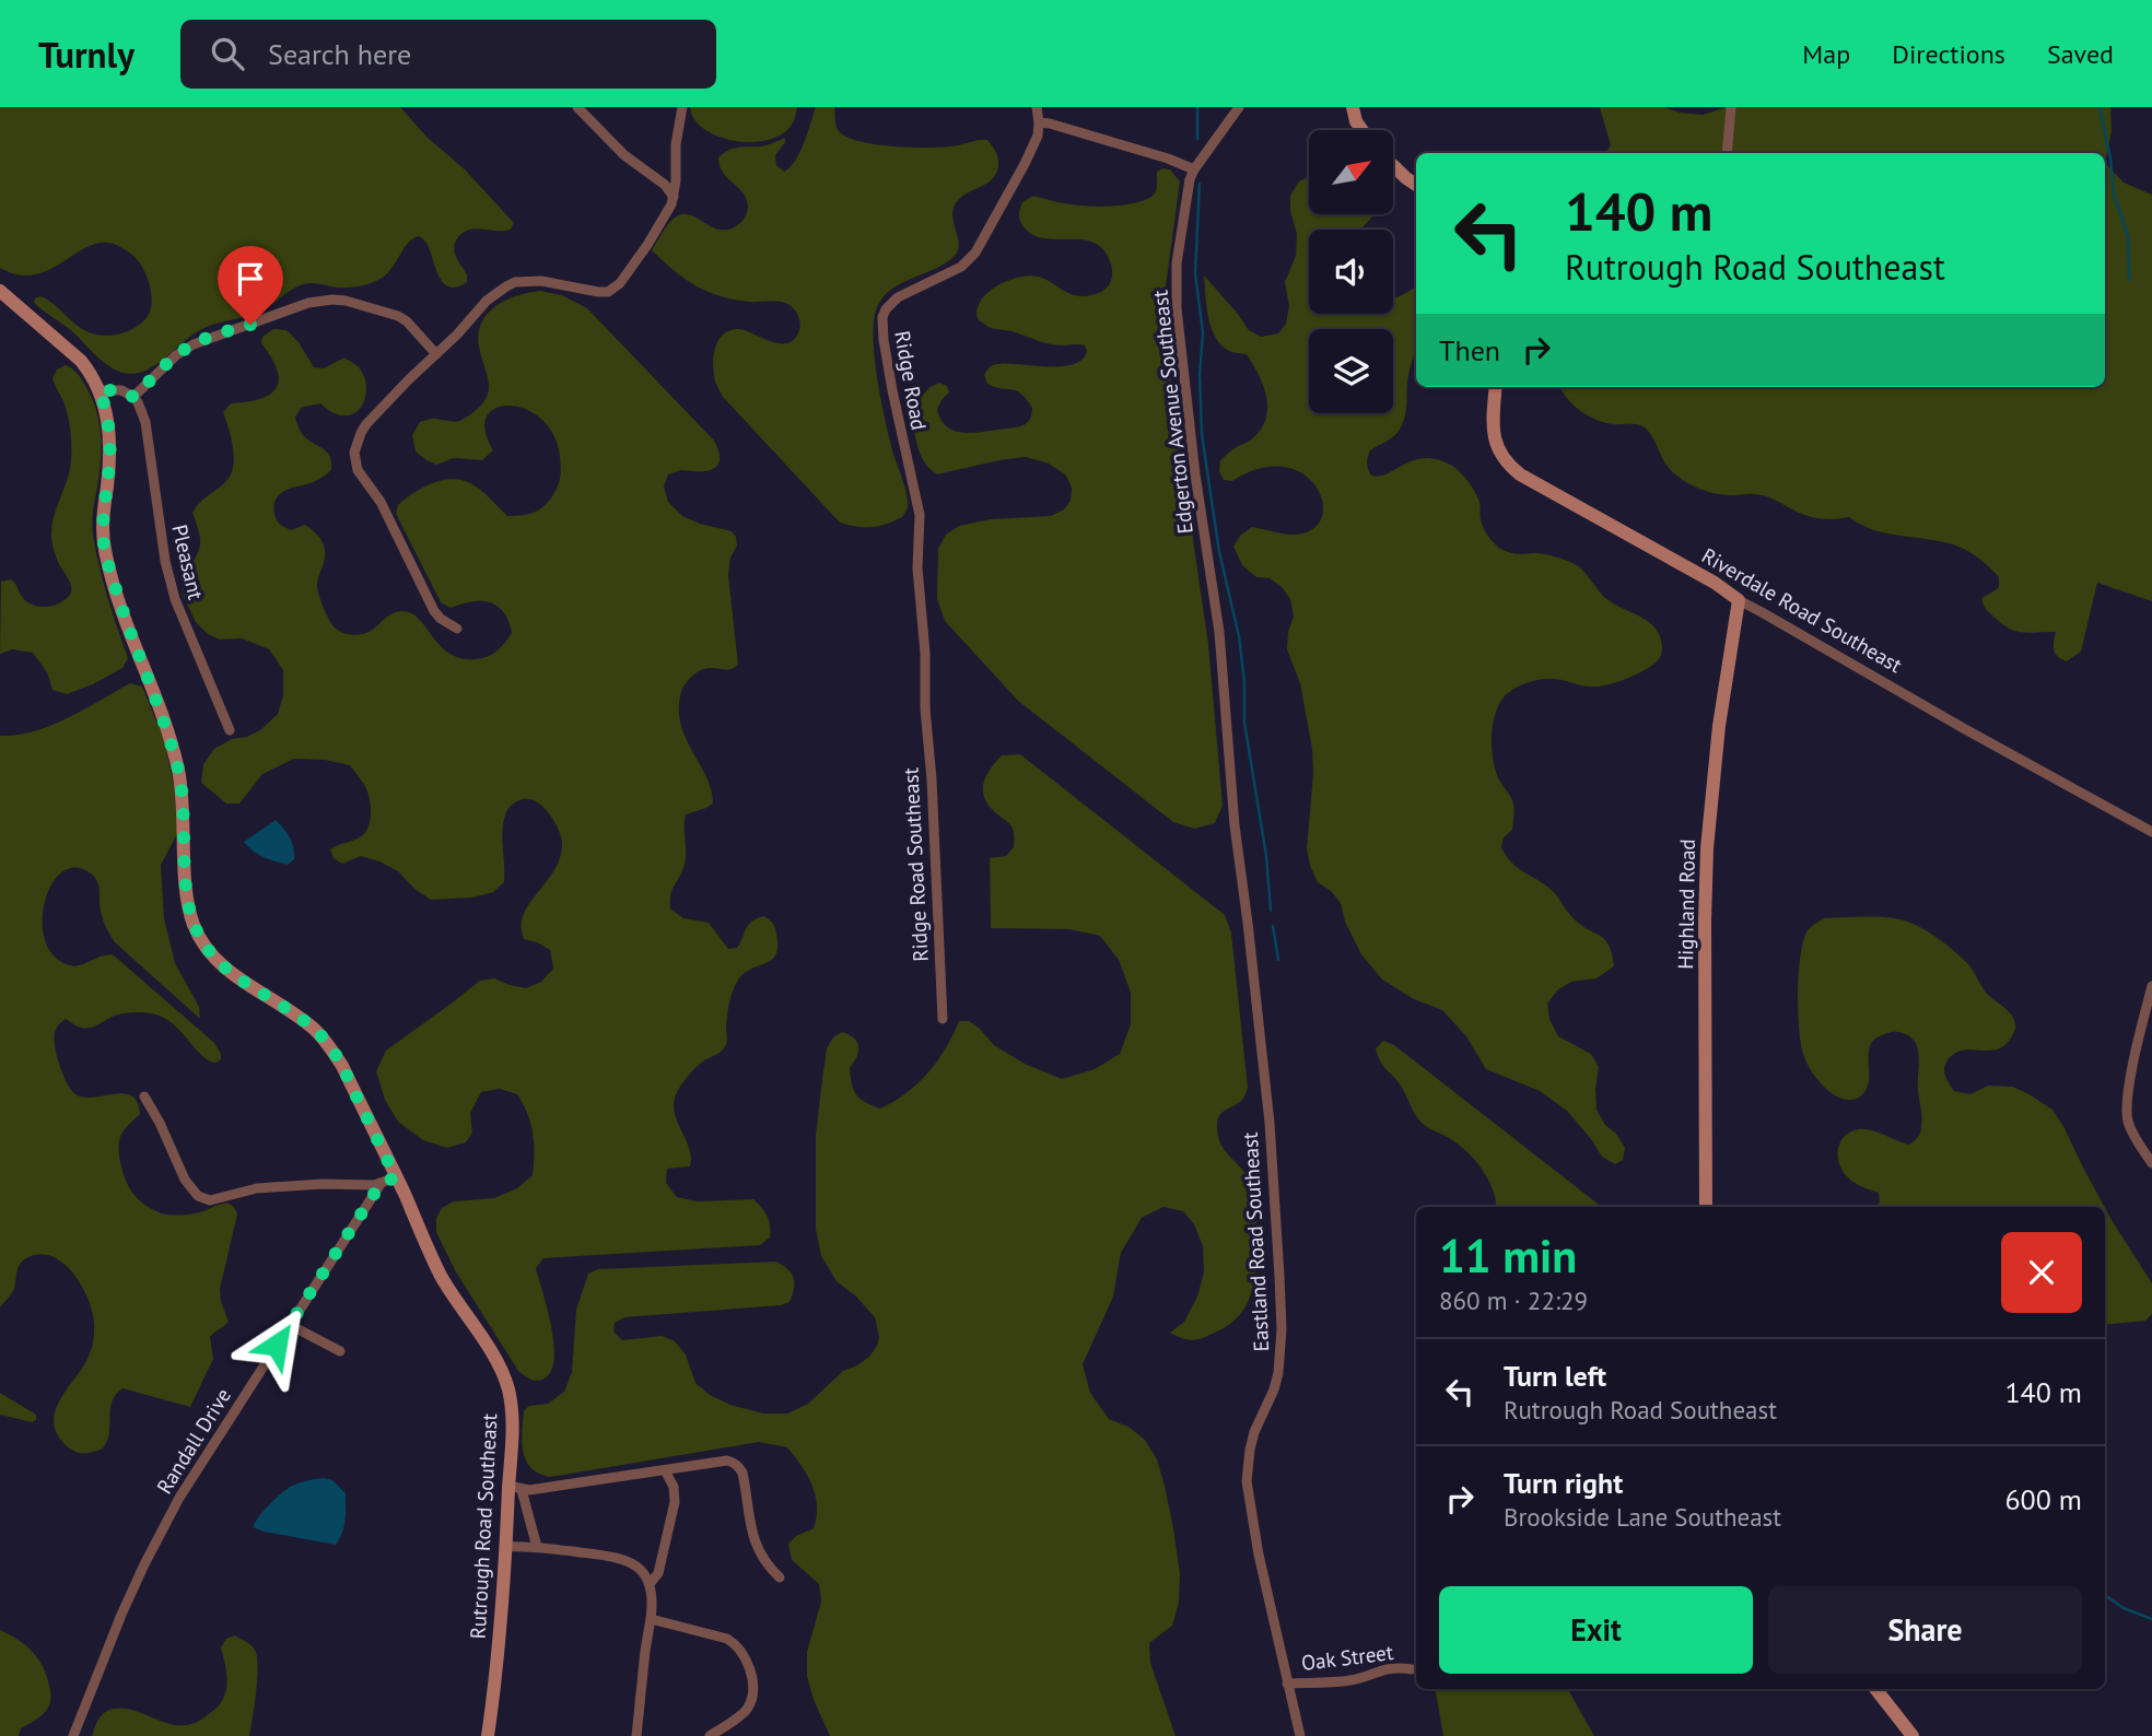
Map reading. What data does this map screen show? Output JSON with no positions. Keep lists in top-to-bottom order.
{
  "streets": {
    "street": [
      "Ridge Road",
      "Edgerton Avenue Southeast",
      "Pleasant",
      "Riverdale Road Southeast",
      "Ridge Road Southeast",
      "Highland Road",
      "Eastland Road Southeast",
      "Randall Drive",
      "Rutrough Road Southeast",
      "Oak Street"
    ]
  },
  "crossings": [
    ["Ridge Road", "Ridge Road Southeast"],
    ["Edgerton Avenue Southeast", "Eastland Road Southeast"],
    ["Riverdale Road Southeast", "Highland Road"],
    ["Eastland Road Southeast", "Oak Street"]
  ],
  "north": "top right",
  "page": {
    "header": "Turnly",
    "search": "Search here",
    "nav": ["Map", "Directions", "Saved"],
    "turn": ["140 m", "Rutrough Road Southeast"],
    "then": "Then",
    "heading": ["11 min", "860 m · 22:29"],
    "list": [
      {
        "name": "Turn left",
        "note": "Rutrough Road Southeast",
        "value": "140 m"
      },
      {
        "name": "Turn right",
        "note": "Brookside Lane Southeast",
        "value": "600 m"
      }
    ],
    "buttons": ["Exit", "Share"]
  }
}
